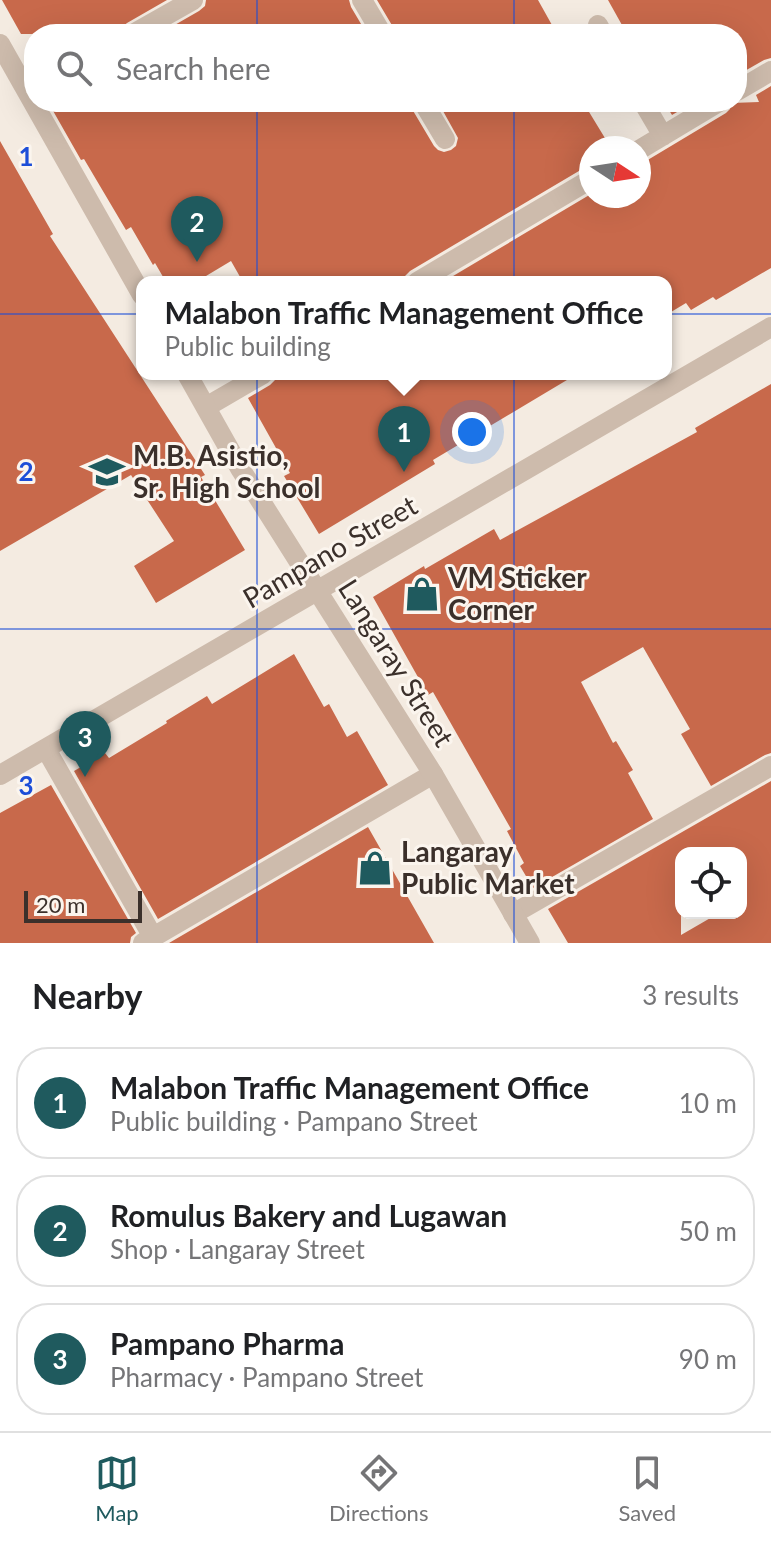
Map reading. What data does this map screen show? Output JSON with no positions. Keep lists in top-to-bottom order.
{
  "streets": {
    "street": ["Pampano Street", "Langaray Street"]
  },
  "crossings": [
    ["Pampano Street", "Langaray Street"]
  ],
  "places": {
    "school or university": ["M.B. Asistio, Sr. High School"],
    "shop": ["VM Sticker Corner", "Langaray Public Market"]
  },
  "scale_bar": "20 m",
  "north": "right",
  "page": {
    "search": "Search here",
    "pins": ["2", "1", "3"],
    "popup": ["Malabon Traffic Management Office", "Public building"],
    "scale": "20 m",
    "heading": ["Nearby", "3 results"],
    "list": [
      {
        "mark": "1",
        "name": "Malabon Traffic Management Office",
        "note": "Public building · Pampano Street",
        "value": "10 m"
      },
      {
        "mark": "2",
        "name": "Romulus Bakery and Lugawan",
        "note": "Shop · Langaray Street",
        "value": "50 m"
      },
      {
        "mark": "3",
        "name": "Pampano Pharma",
        "note": "Pharmacy · Pampano Street",
        "value": "90 m"
      }
    ],
    "nav": ["Map", "Directions", "Saved"]
  },
  "grid": {
    "rows": ["1", "2", "3"]
  }
}
